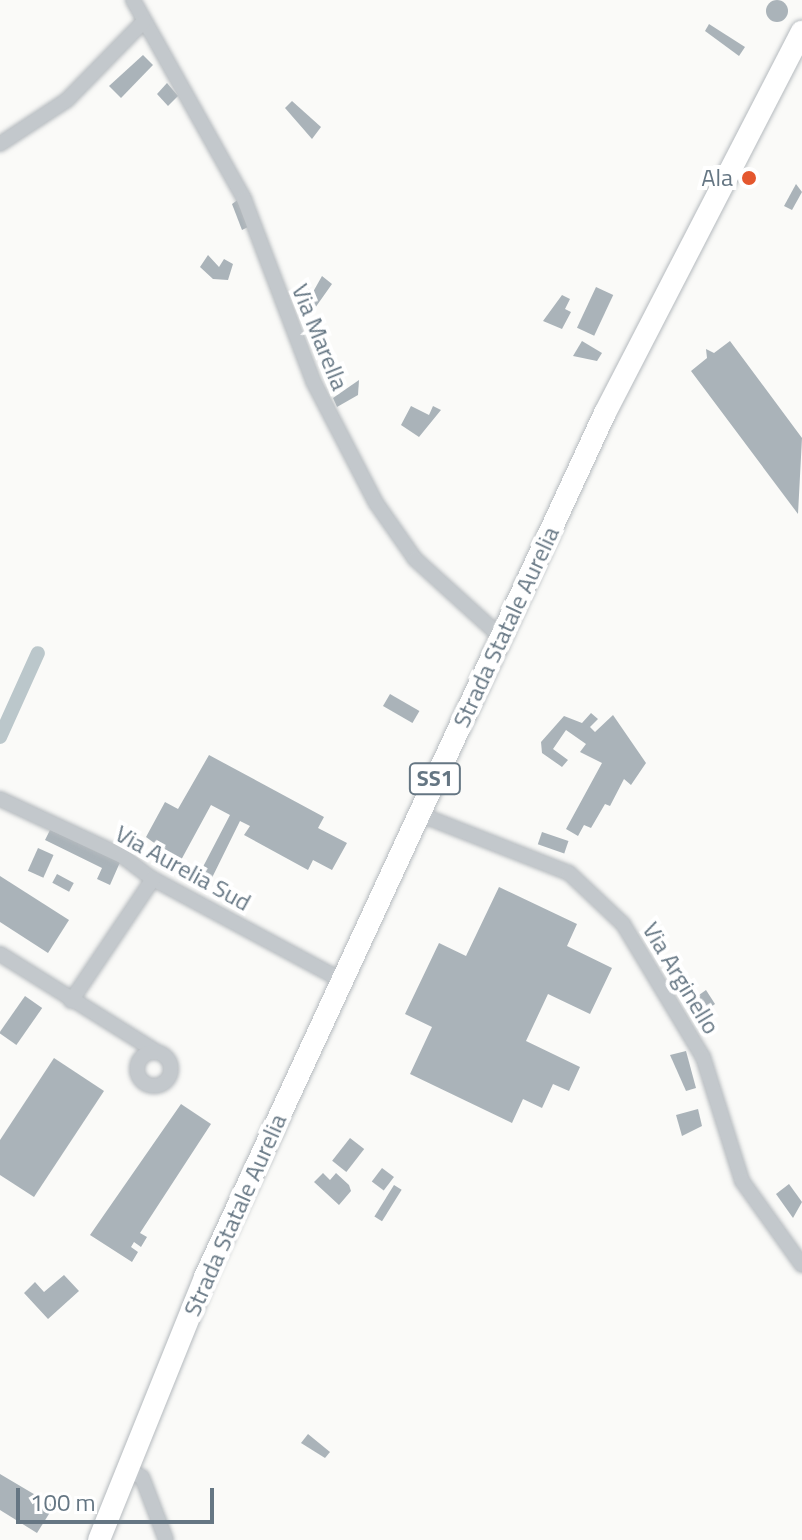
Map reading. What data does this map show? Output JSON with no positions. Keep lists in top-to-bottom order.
{
  "streets": {
    "main road": ["Strada Statale Aurelia", "SS1"],
    "street": ["Via Marella", "Via Aurelia Sud", "Via Arginello"]
  },
  "crossings": [
    ["Via Marella", "Strada Statale Aurelia"],
    ["Strada Statale Aurelia", "Via Aurelia Sud"],
    ["Strada Statale Aurelia", "Via Arginello"]
  ],
  "places": ["Ala"],
  "scale_bar": "100 m"
}
